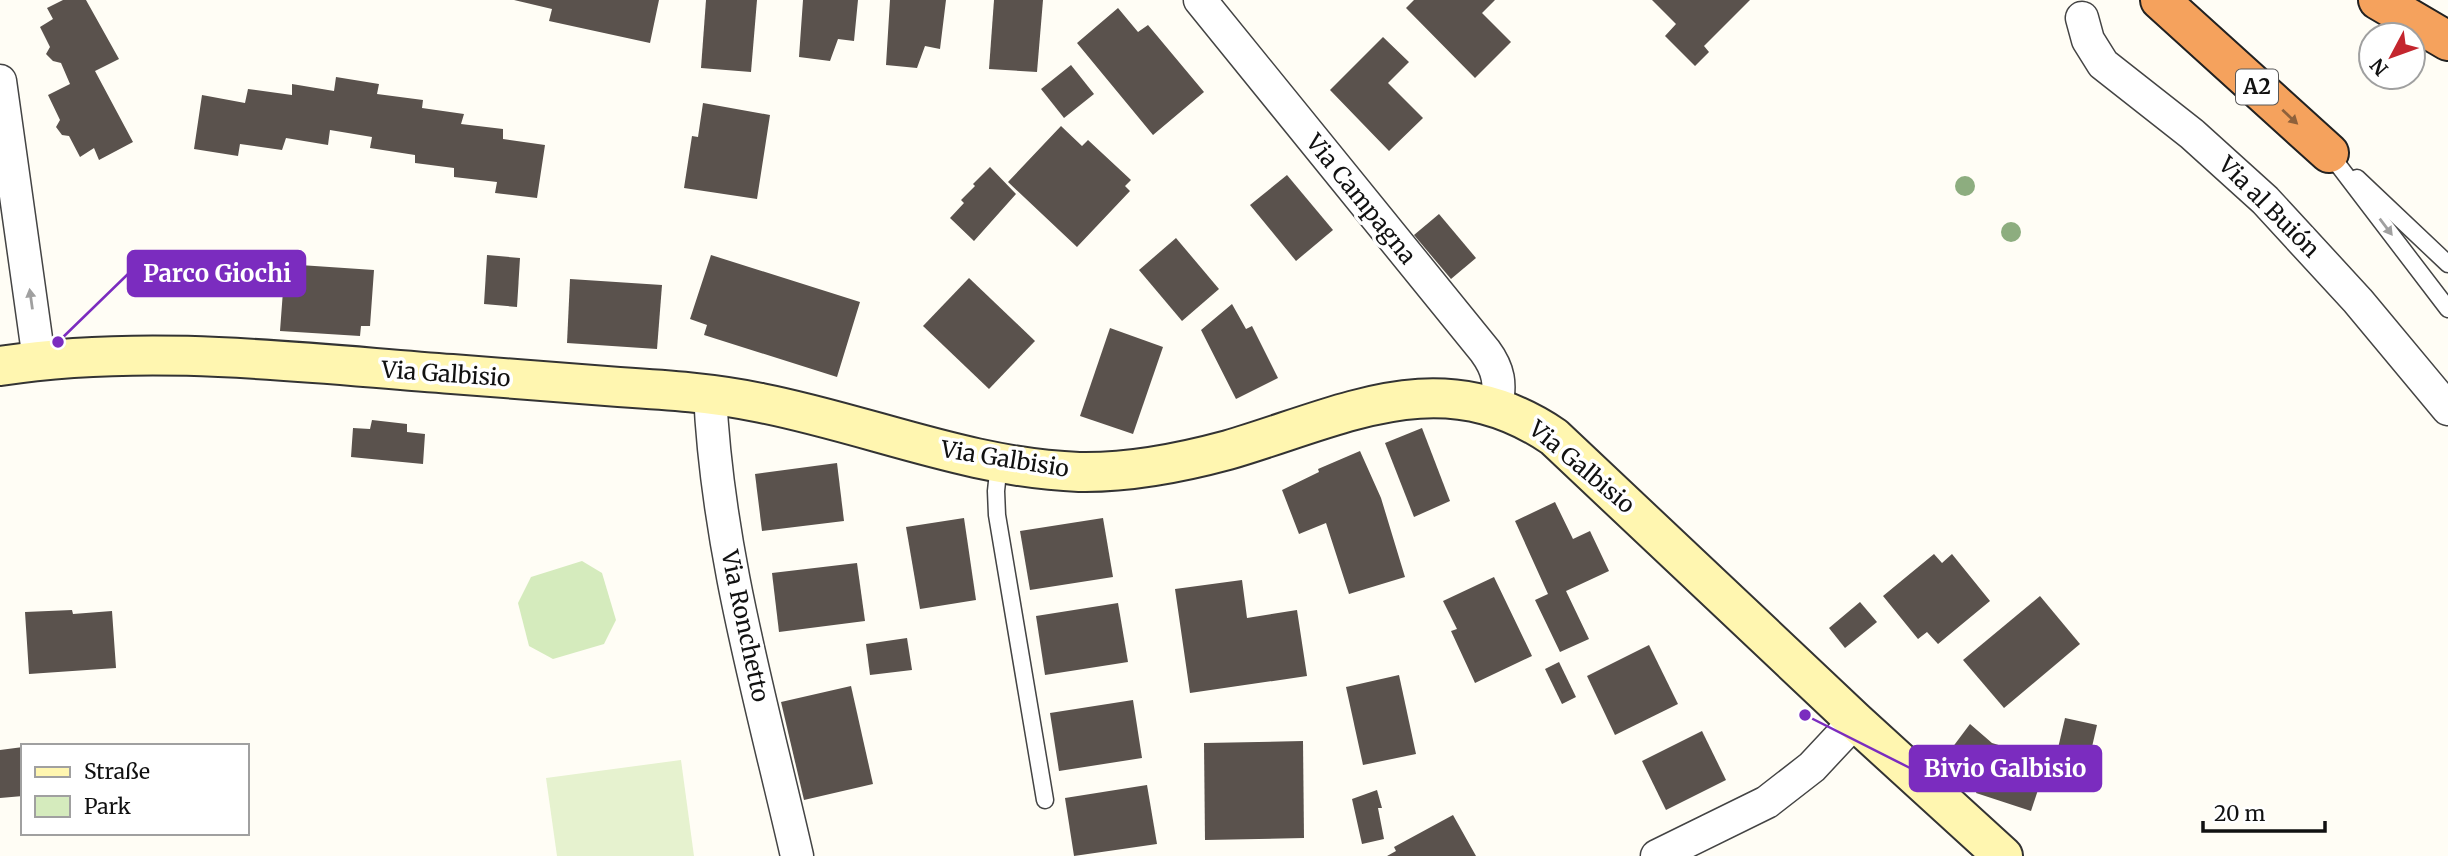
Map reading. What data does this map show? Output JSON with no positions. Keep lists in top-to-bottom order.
{
  "streets": {
    "highway": ["A2"],
    "street": [
      "Via Campagna",
      "Via al Buión",
      "Via Galbisio",
      "Via Ronchetto"
    ]
  },
  "crossings": [
    ["Via Campagna", "Via Galbisio"],
    ["Via Galbisio", "Via Ronchetto"]
  ],
  "places": ["Parco Giochi", "Bivio Galbisio"],
  "legend": ["Straße", "Park"],
  "scale_bar": "20 m",
  "north": "bottom left"
}
